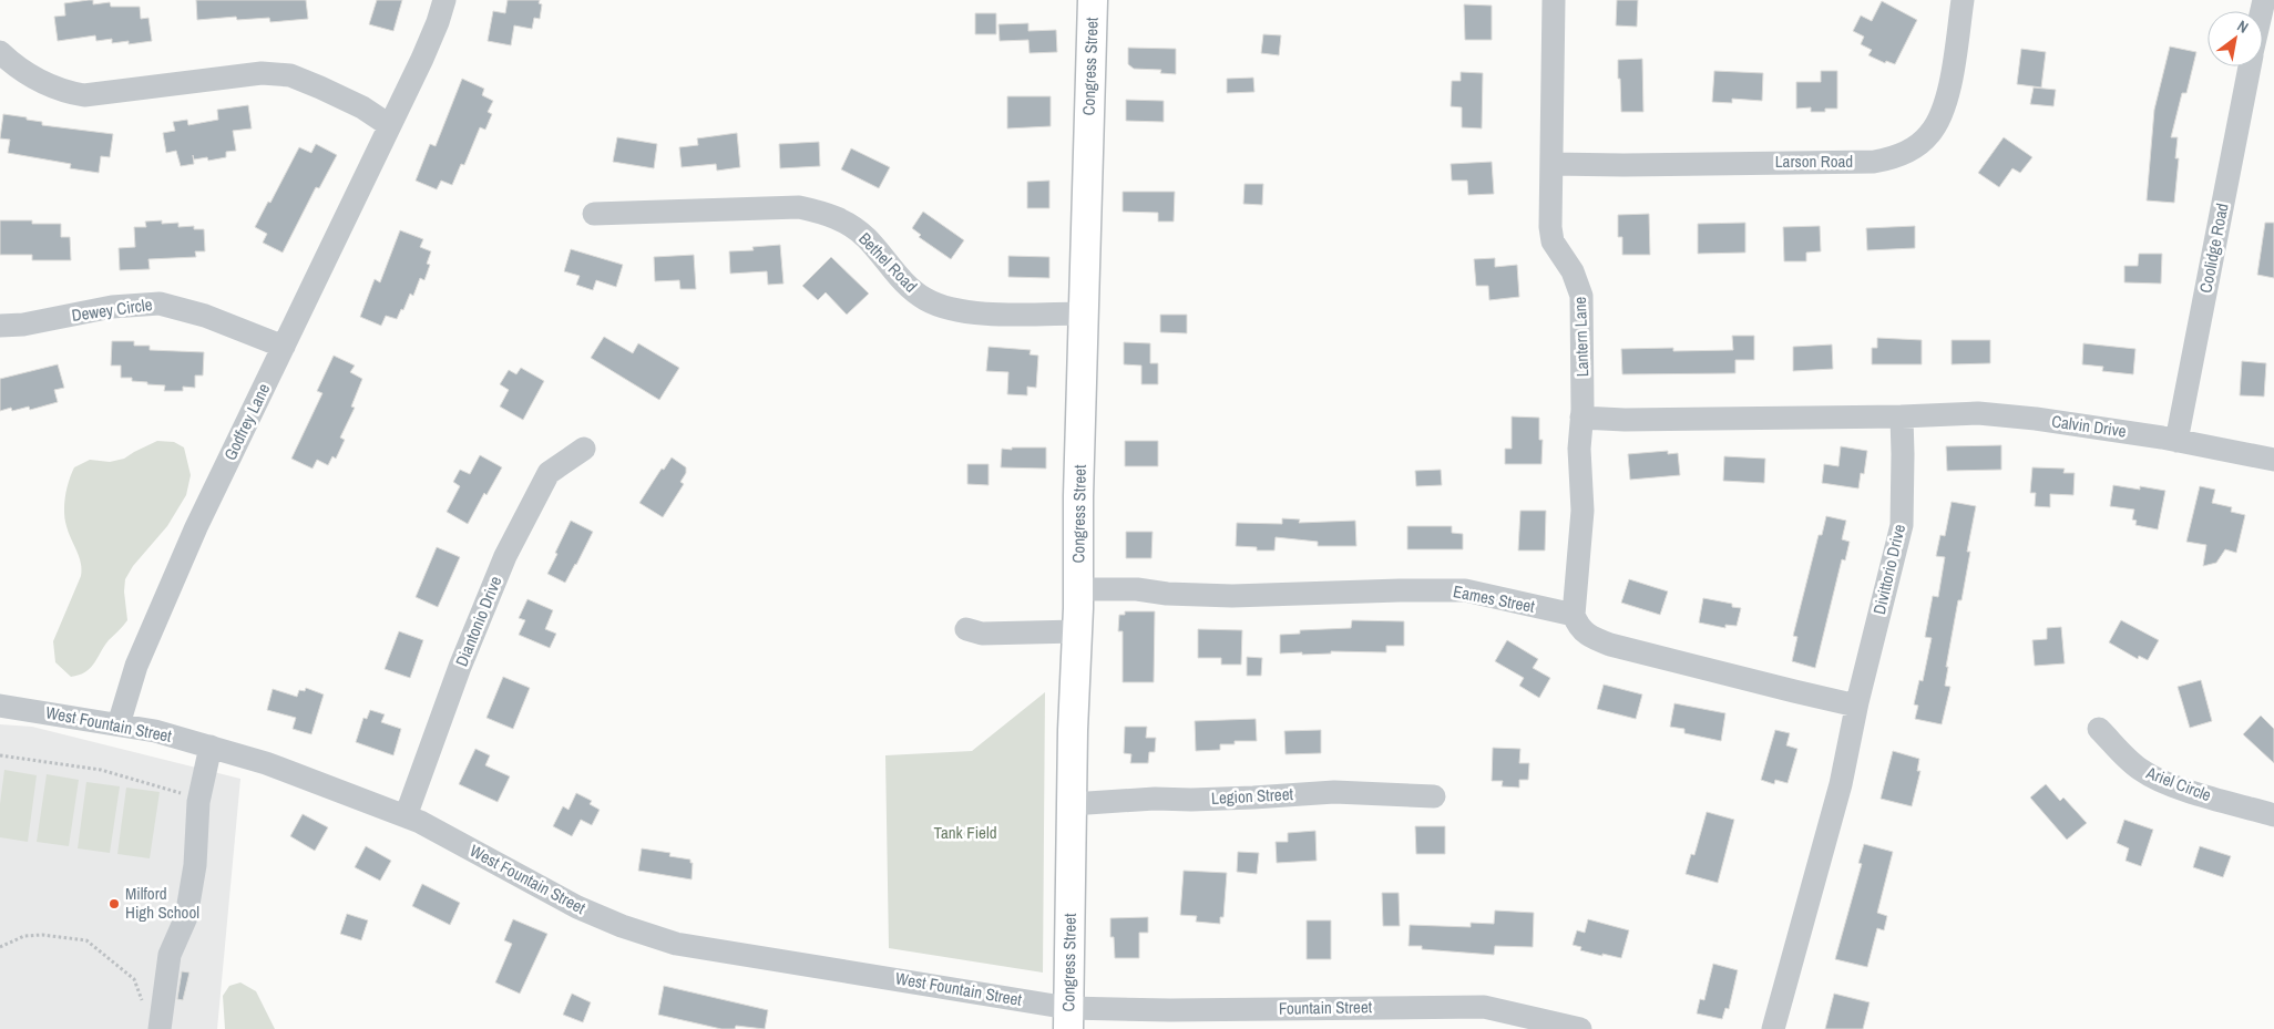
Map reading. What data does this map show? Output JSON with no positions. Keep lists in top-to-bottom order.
{
  "streets": {
    "main road": ["Congress Street"],
    "street": [
      "Larson Road",
      "Coolidge Road",
      "Bethel Road",
      "Dewey Circle",
      "Lantern Lane",
      "Godfrey Lane",
      "Calvin Drive",
      "Divittorio Drive",
      "Eames Street",
      "Diantonio Drive",
      "West Fountain Street",
      "Ariel Circle",
      "Legion Street",
      "Fountain Street"
    ]
  },
  "crossings": [
    ["Congress Street", "Bethel Road"],
    ["Congress Street", "Eames Street"],
    ["Congress Street", "West Fountain Street"],
    ["Congress Street", "Legion Street"],
    ["Congress Street", "Fountain Street"],
    ["Larson Road", "Lantern Lane"],
    ["Coolidge Road", "Calvin Drive"],
    ["Dewey Circle", "Godfrey Lane"],
    ["Lantern Lane", "Eames Street"],
    ["Godfrey Lane", "West Fountain Street"],
    ["Calvin Drive", "Divittorio Drive"],
    ["Diantonio Drive", "West Fountain Street"],
    ["West Fountain Street", "Fountain Street"]
  ],
  "parks": ["Tank Field"],
  "places": ["Milford High School"],
  "north": "top right"
}
